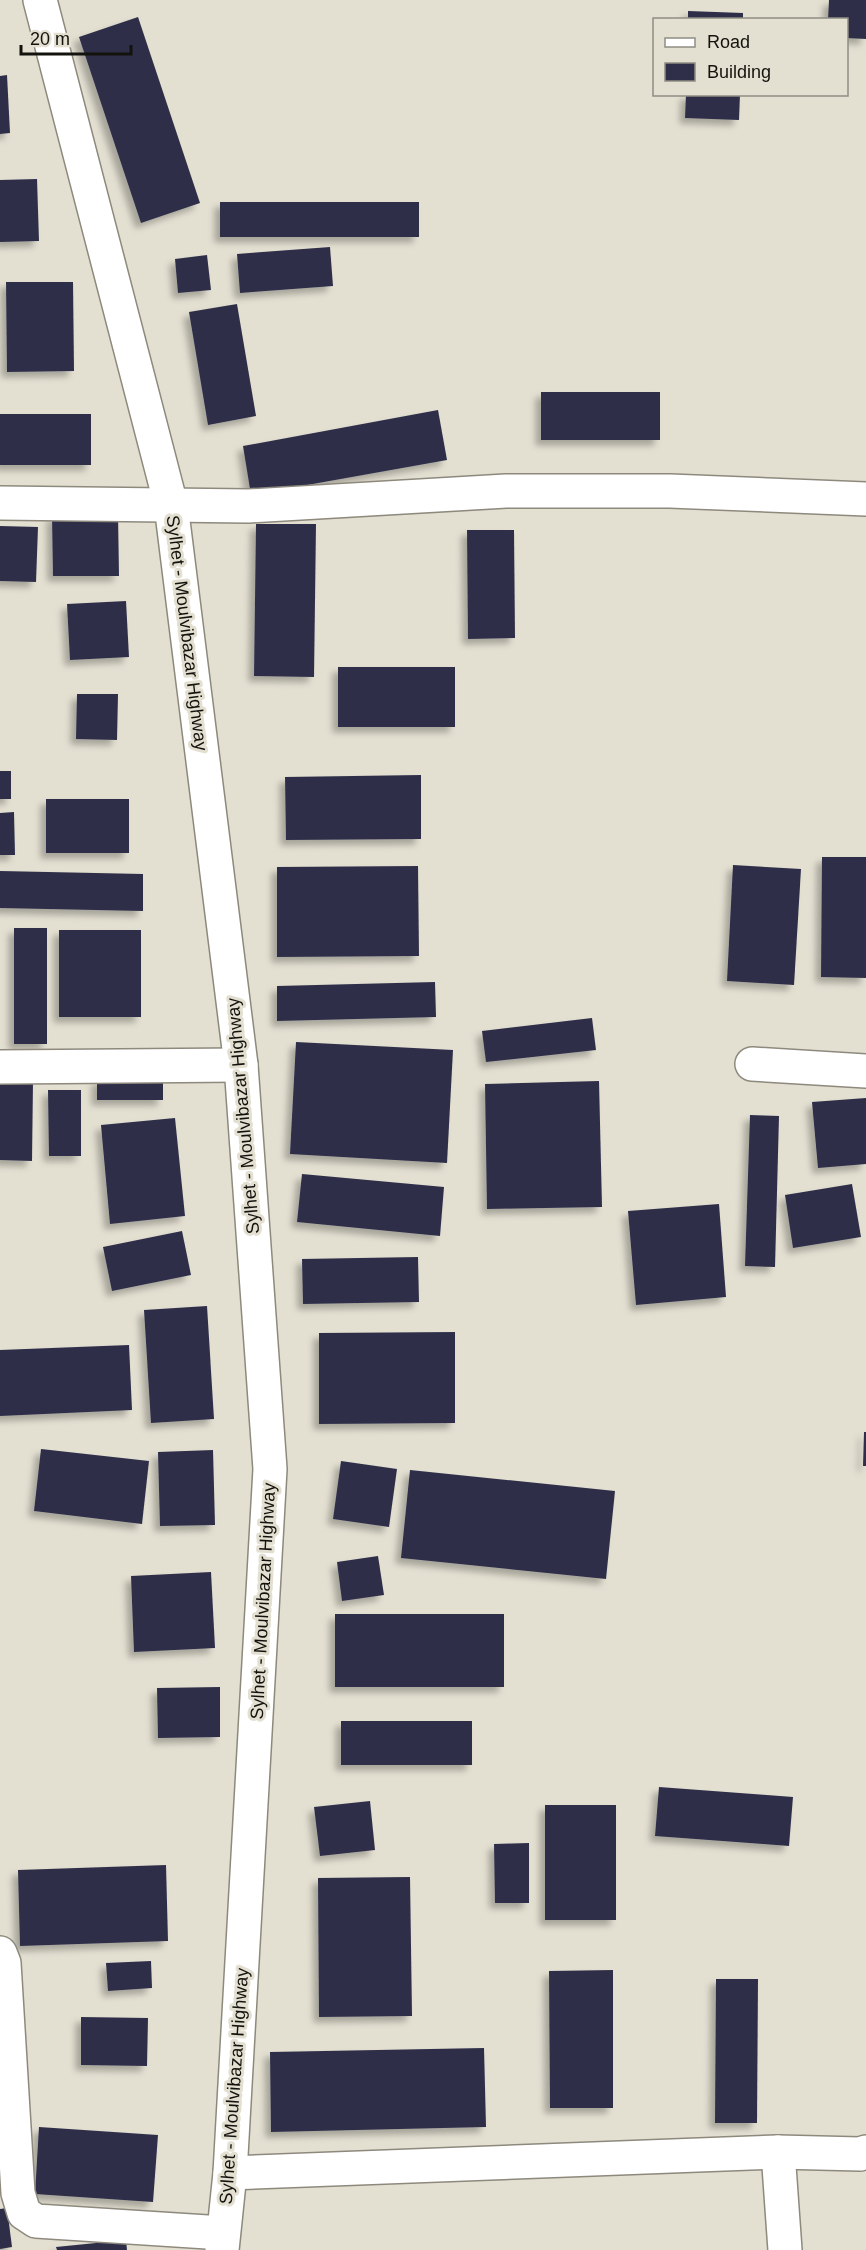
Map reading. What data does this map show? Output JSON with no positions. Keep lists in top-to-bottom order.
{
  "streets": {
    "main road": ["Sylhet - Moulvibazar Highway"]
  },
  "legend": ["Road", "Building"],
  "scale_bar": "20 m"
}
